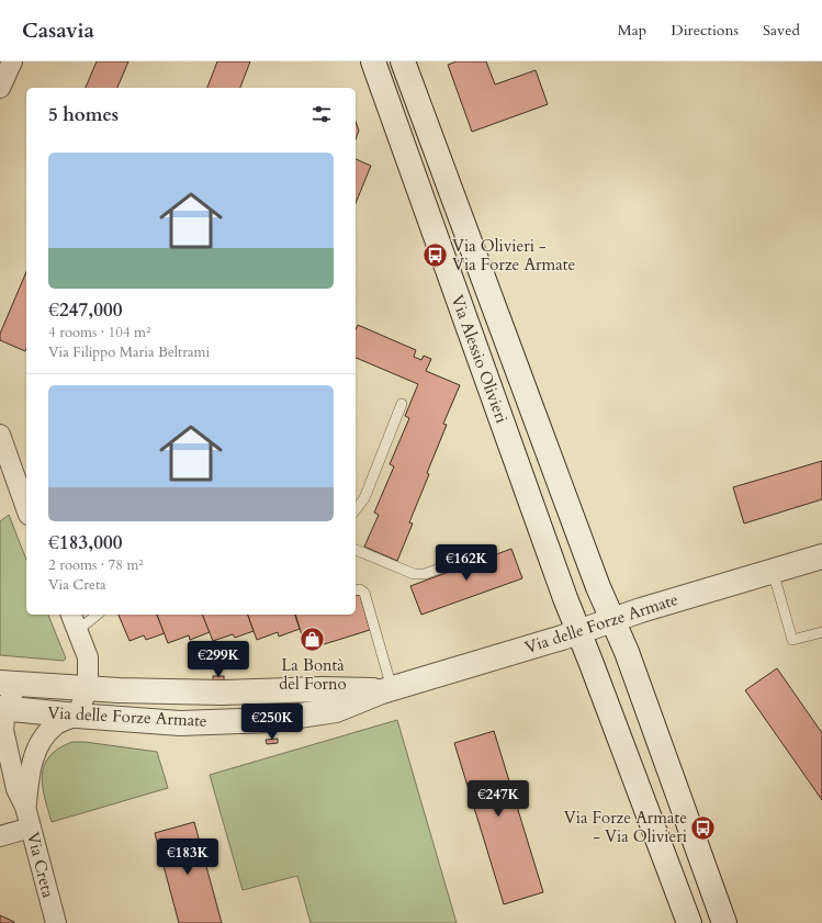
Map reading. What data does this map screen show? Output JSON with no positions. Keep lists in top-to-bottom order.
{
  "streets": {
    "main road": ["Via Alessio Olivieri", "Via delle Forze Armate"],
    "street": ["Via Creta"]
  },
  "crossings": [
    ["Via Alessio Olivieri", "Via delle Forze Armate"],
    ["Via delle Forze Armate", "Via Creta"]
  ],
  "places": {
    "bus stop": ["Via Olivieri - Via Forze Armate", "Via Forze Armate - Via Olivieri"],
    "shop": ["La Bontà del Forno"]
  },
  "page": {
    "header": "Casavia",
    "nav": ["Map", "Directions", "Saved"],
    "heading": "5 homes",
    "list": [
      {
        "name": "€247,000",
        "note": "4 rooms · 104 m² · Via Filippo Maria Beltrami"
      },
      {
        "name": "€183,000",
        "note": "2 rooms · 78 m² · Via Creta"
      }
    ],
    "price": [
      "€162K",
      "€299K",
      "€250K",
      "€247K",
      "€183K"
    ]
  }
}
